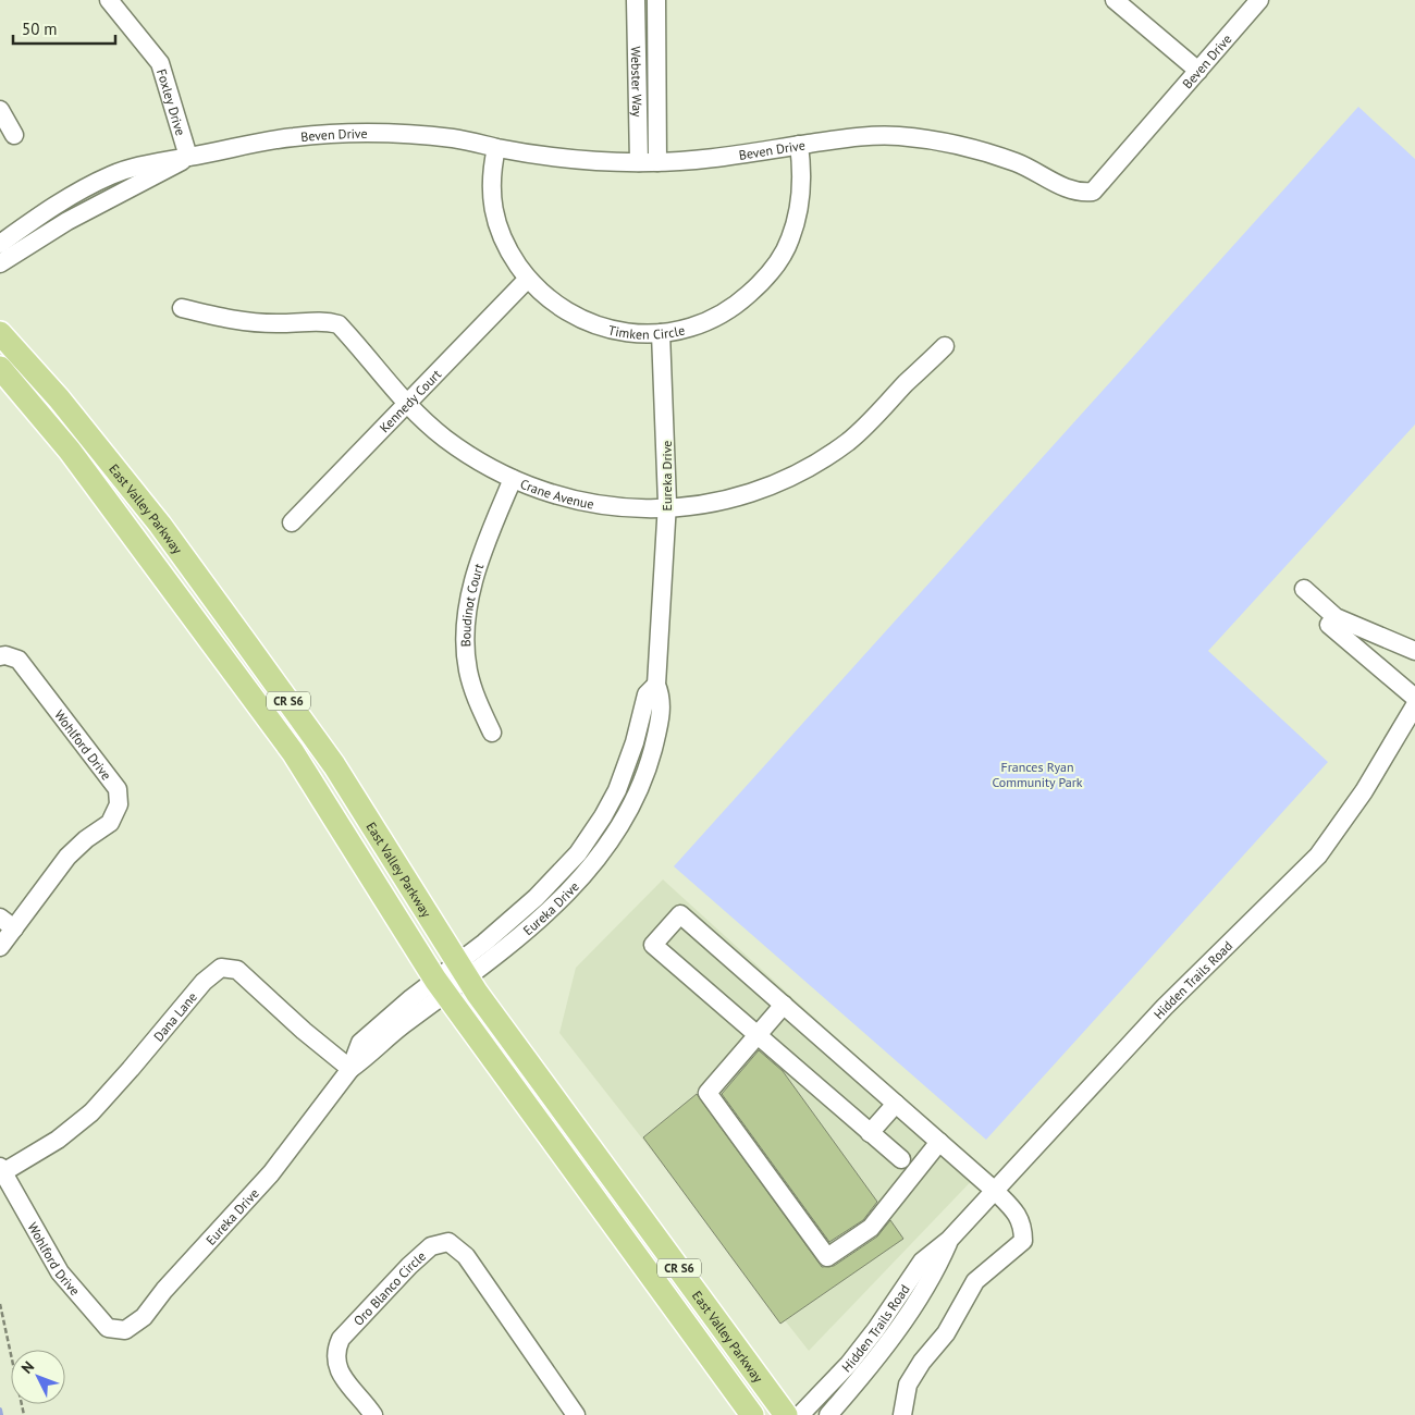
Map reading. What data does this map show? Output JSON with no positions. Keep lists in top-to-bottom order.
{
  "streets": {
    "main road": ["East Valley Parkway", "CR S6"],
    "street": [
      "Beven Drive",
      "Webster Way",
      "Foxley Drive",
      "Timken Circle",
      "Kennedy Court",
      "Eureka Drive",
      "Crane Avenue",
      "Boudinot Court",
      "Wohlford Drive",
      "Hidden Trails Road",
      "Dana Lane",
      "Oro Blanco Circle"
    ]
  },
  "crossings": [
    ["Beven Drive", "Webster Way"],
    ["Beven Drive", "Foxley Drive"],
    ["Beven Drive", "Timken Circle"],
    ["Timken Circle", "Kennedy Court"],
    ["Timken Circle", "Eureka Drive"],
    ["Kennedy Court", "Crane Avenue"],
    ["Eureka Drive", "Crane Avenue"],
    ["Eureka Drive", "East Valley Parkway"],
    ["Eureka Drive", "Wohlford Drive"],
    ["Eureka Drive", "Dana Lane"],
    ["Crane Avenue", "Boudinot Court"],
    ["Wohlford Drive", "Dana Lane"]
  ],
  "parks": ["Frances Ryan Community Park"],
  "scale_bar": "50 m",
  "north": "top left"
}
